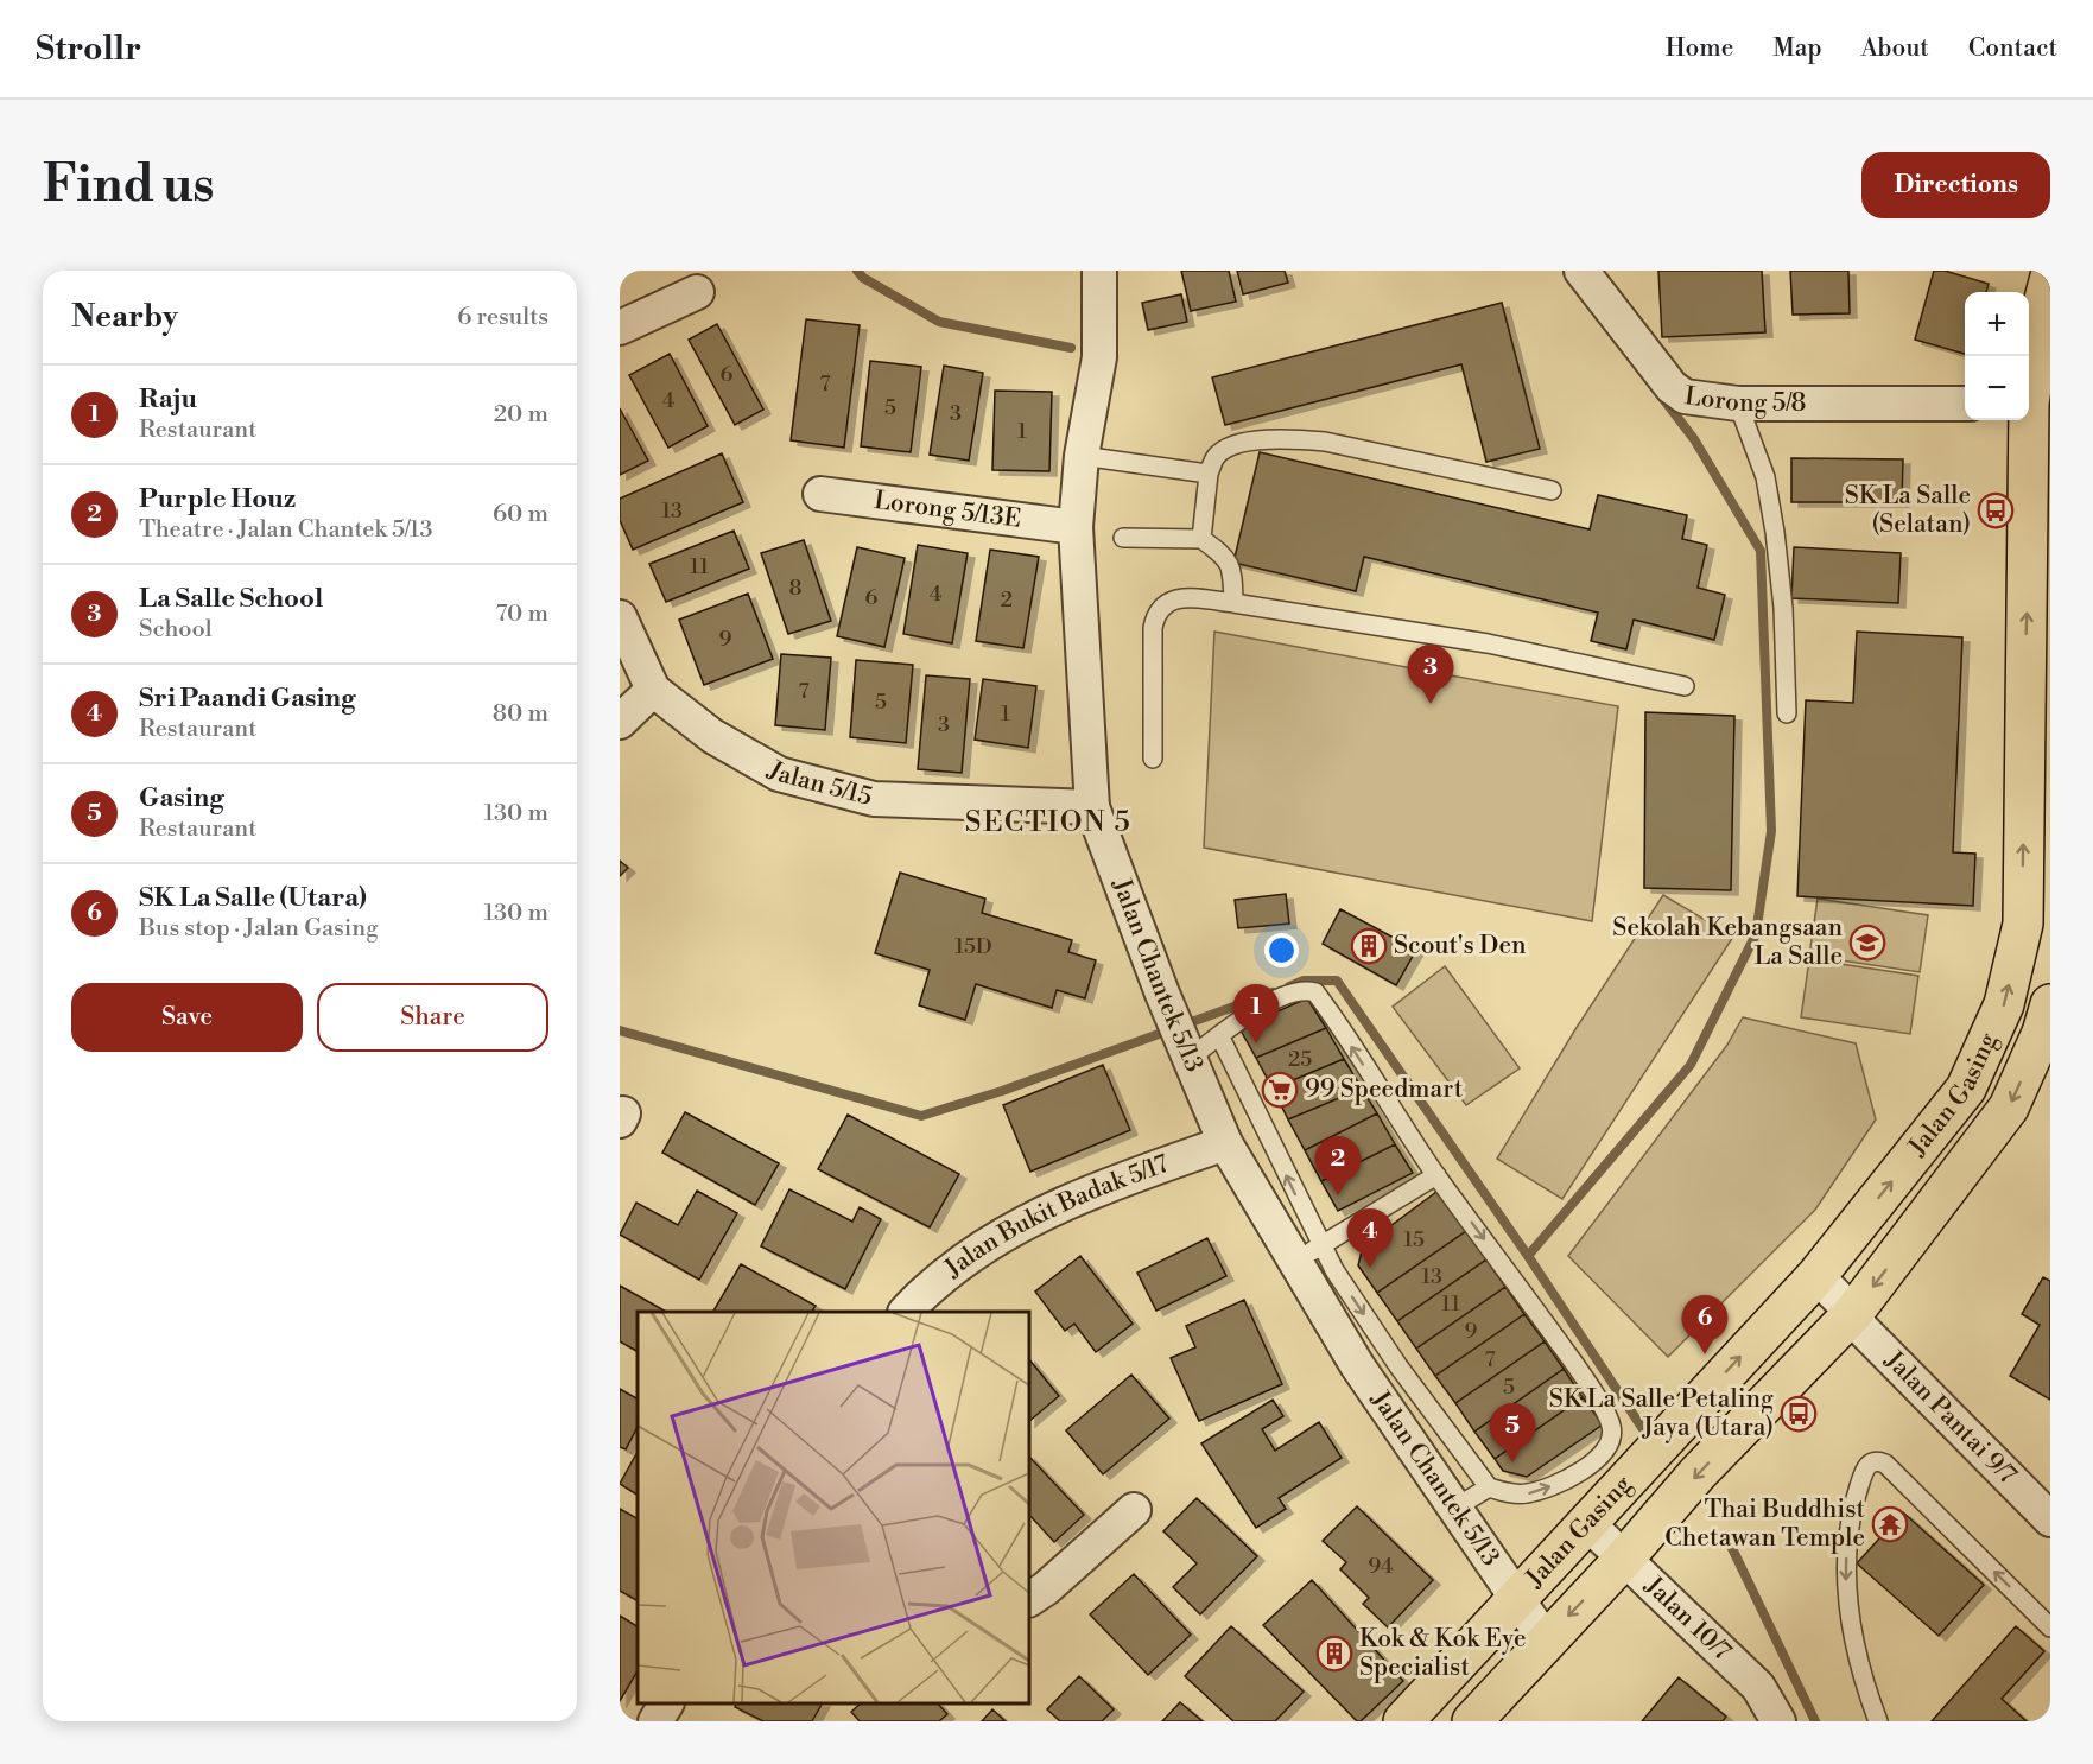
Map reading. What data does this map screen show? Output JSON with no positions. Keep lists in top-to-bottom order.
{
  "streets": {
    "main road": ["Jalan Gasing"],
    "street": [
      "Lorong 5/8",
      "Lorong 5/13E",
      "Jalan 5/15",
      "Jalan Chantek 5/13",
      "Jalan Bukit Badak 5/17",
      "Jalan Pantai 9/7",
      "Jalan 10/7"
    ]
  },
  "crossings": [
    ["Lorong 5/13E", "Jalan Chantek 5/13"],
    ["Jalan 5/15", "Jalan Chantek 5/13"],
    ["Jalan Chantek 5/13", "Jalan Gasing"],
    ["Jalan Chantek 5/13", "Jalan Bukit Badak 5/17"],
    ["Jalan Gasing", "Jalan Pantai 9/7"],
    ["Jalan Gasing", "Jalan 10/7"]
  ],
  "districts": ["SECTION 5"],
  "places": {
    "bus stop": ["SK La Salle (Selatan)", "SK La Salle Petaling Jaya (Utara)"],
    "school or university": ["Sekolah Kebangsaan La Salle"],
    "building": ["Scout's Den", "Kok & Kok Eye Specialist"],
    "supermarket": ["99 Speedmart"],
    "temple": ["Thai Buddhist Chetawan Temple"]
  },
  "house_numbers": [
    "6",
    "7",
    "4",
    "5",
    "3",
    "1",
    "13",
    "11",
    "8",
    "4",
    "6",
    "2",
    "9",
    "7",
    "5",
    "1",
    "3",
    "15D",
    "25",
    "15",
    "13",
    "11",
    "9",
    "7",
    "5",
    "94"
  ],
  "page": {
    "header": "Strollr",
    "nav": [
      "Home",
      "Map",
      "About",
      "Contact"
    ],
    "buttons": [
      "Directions",
      ["Save", "Share"]
    ],
    "title": "Find us",
    "heading": ["Nearby", "6 results"],
    "map_buttons": ["+", "−"],
    "list": [
      {
        "mark": "1",
        "name": "Raju",
        "note": "Restaurant",
        "value": "20 m"
      },
      {
        "mark": "2",
        "name": "Purple Houz",
        "note": "Theatre · Jalan Chantek 5/13",
        "value": "60 m"
      },
      {
        "mark": "3",
        "name": "La Salle School",
        "note": "School",
        "value": "70 m"
      },
      {
        "mark": "4",
        "name": "Sri Paandi Gasing",
        "note": "Restaurant",
        "value": "80 m"
      },
      {
        "mark": "5",
        "name": "Gasing",
        "note": "Restaurant",
        "value": "130 m"
      },
      {
        "mark": "6",
        "name": "SK La Salle (Utara)",
        "note": "Bus stop · Jalan Gasing",
        "value": "130 m"
      }
    ],
    "pins": [
      "3",
      "1",
      "2",
      "4",
      "6",
      "5"
    ]
  }
}
